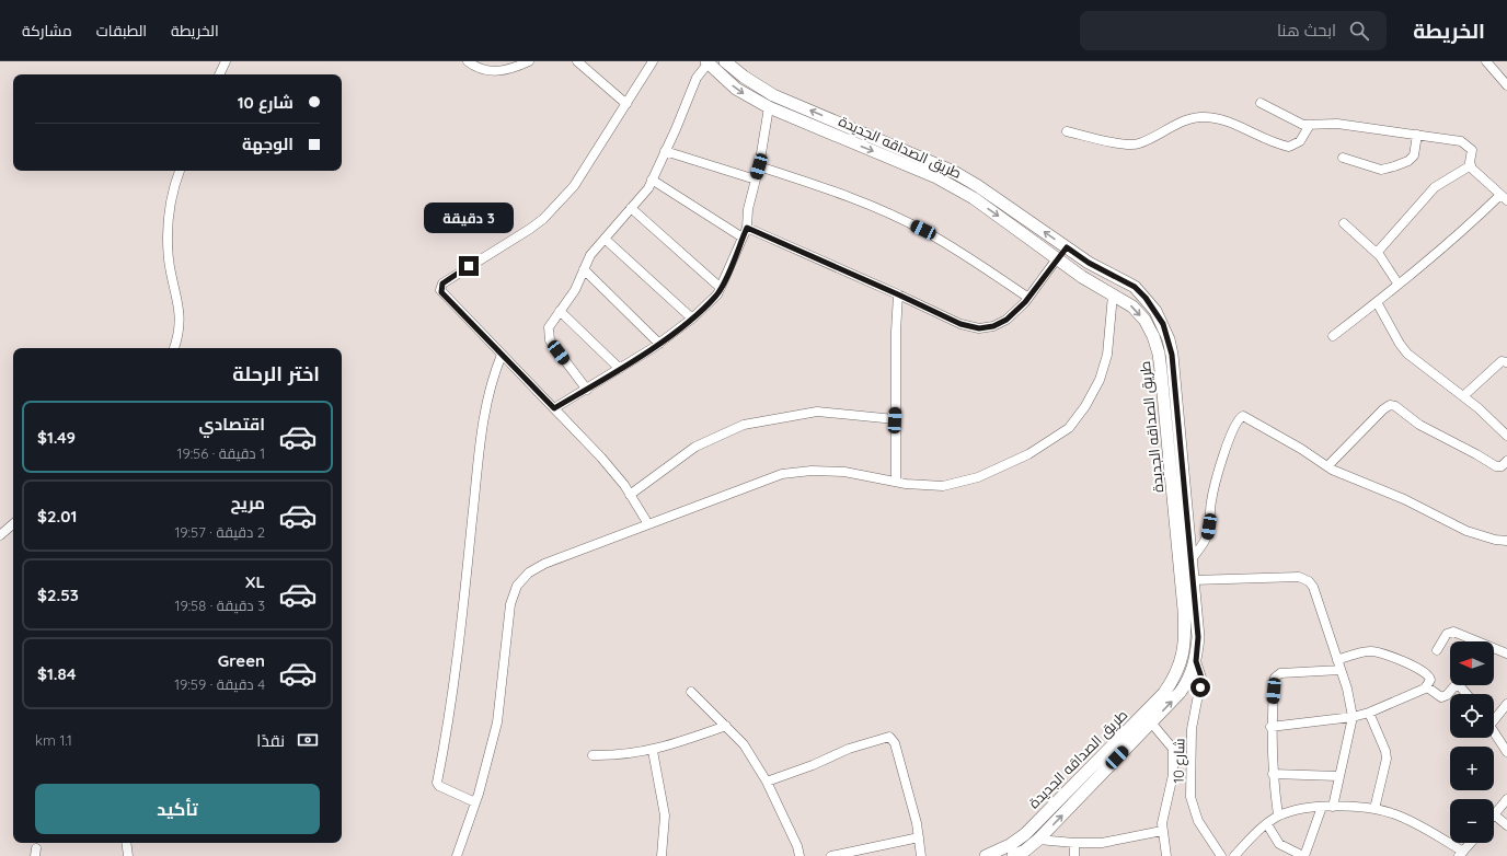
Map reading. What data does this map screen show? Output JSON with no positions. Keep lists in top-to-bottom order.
{
  "streets": {
    "street": ["طريق الصداقه الجديدة", "شارع 10"]
  },
  "crossings": [
    ["طريق الصداقه الجديدة", "شارع 10"]
  ],
  "north": "left",
  "page": {
    "header": "الخريطة",
    "search": "ابحث هنا",
    "nav": ["الخريطة", "الطبقات", "مشاركة"],
    "banner": ["شارع 10", "الوجهة"],
    "bubble": "3 دقيقة",
    "heading": "اختر الرحلة",
    "list": [
      {
        "name": "اقتصادي",
        "note": "1 دقيقة · 19:56",
        "value": "$1.49"
      },
      {
        "name": "مريح",
        "note": "2 دقيقة · 19:57",
        "value": "$2.01"
      },
      {
        "name": "XL",
        "note": "3 دقيقة · 19:58",
        "value": "$2.53"
      },
      {
        "name": "Green",
        "note": "4 دقيقة · 19:59",
        "value": "$1.84"
      }
    ],
    "map_buttons": ["+", "−"],
    "pay": ["نقدًا", "1.1 km"],
    "buttons": "تأكيد"
  }
}
